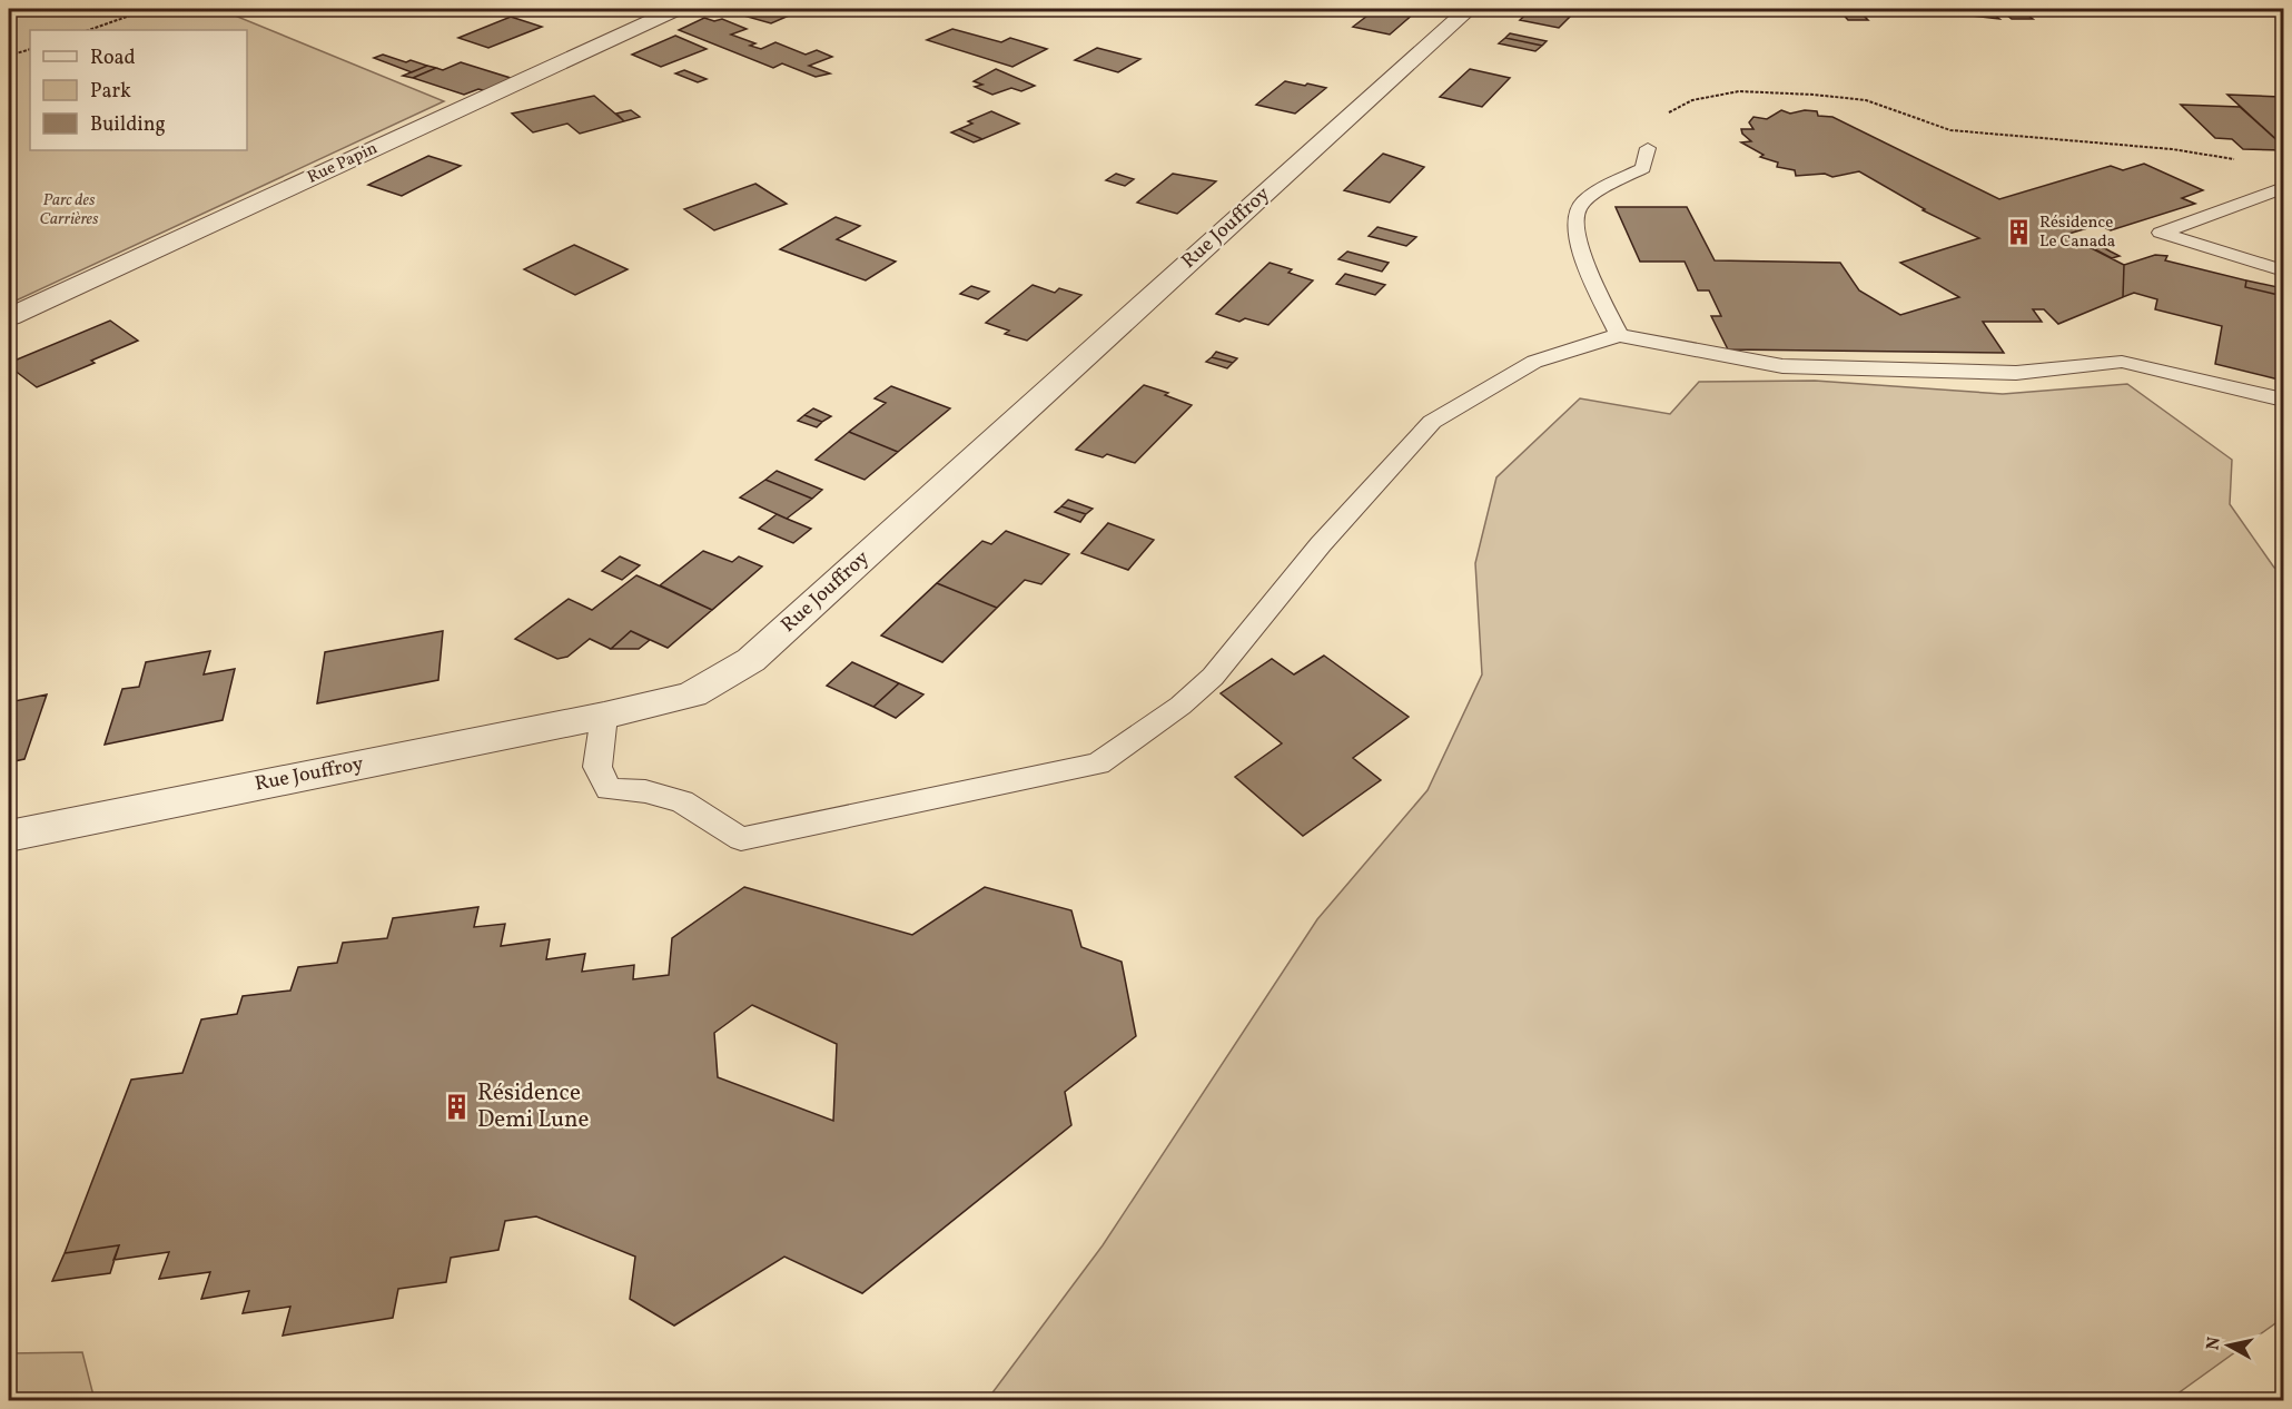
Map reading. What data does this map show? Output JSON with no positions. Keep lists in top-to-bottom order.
{
  "streets": {
    "street": ["Rue Papin", "Rue Jouffroy"]
  },
  "parks": ["Parc des Carrières"],
  "places": {
    "building": ["Résidence Le Canada", "Résidence Demi Lune"]
  },
  "legend": ["Road", "Park", "Building"],
  "north": "left"
}
